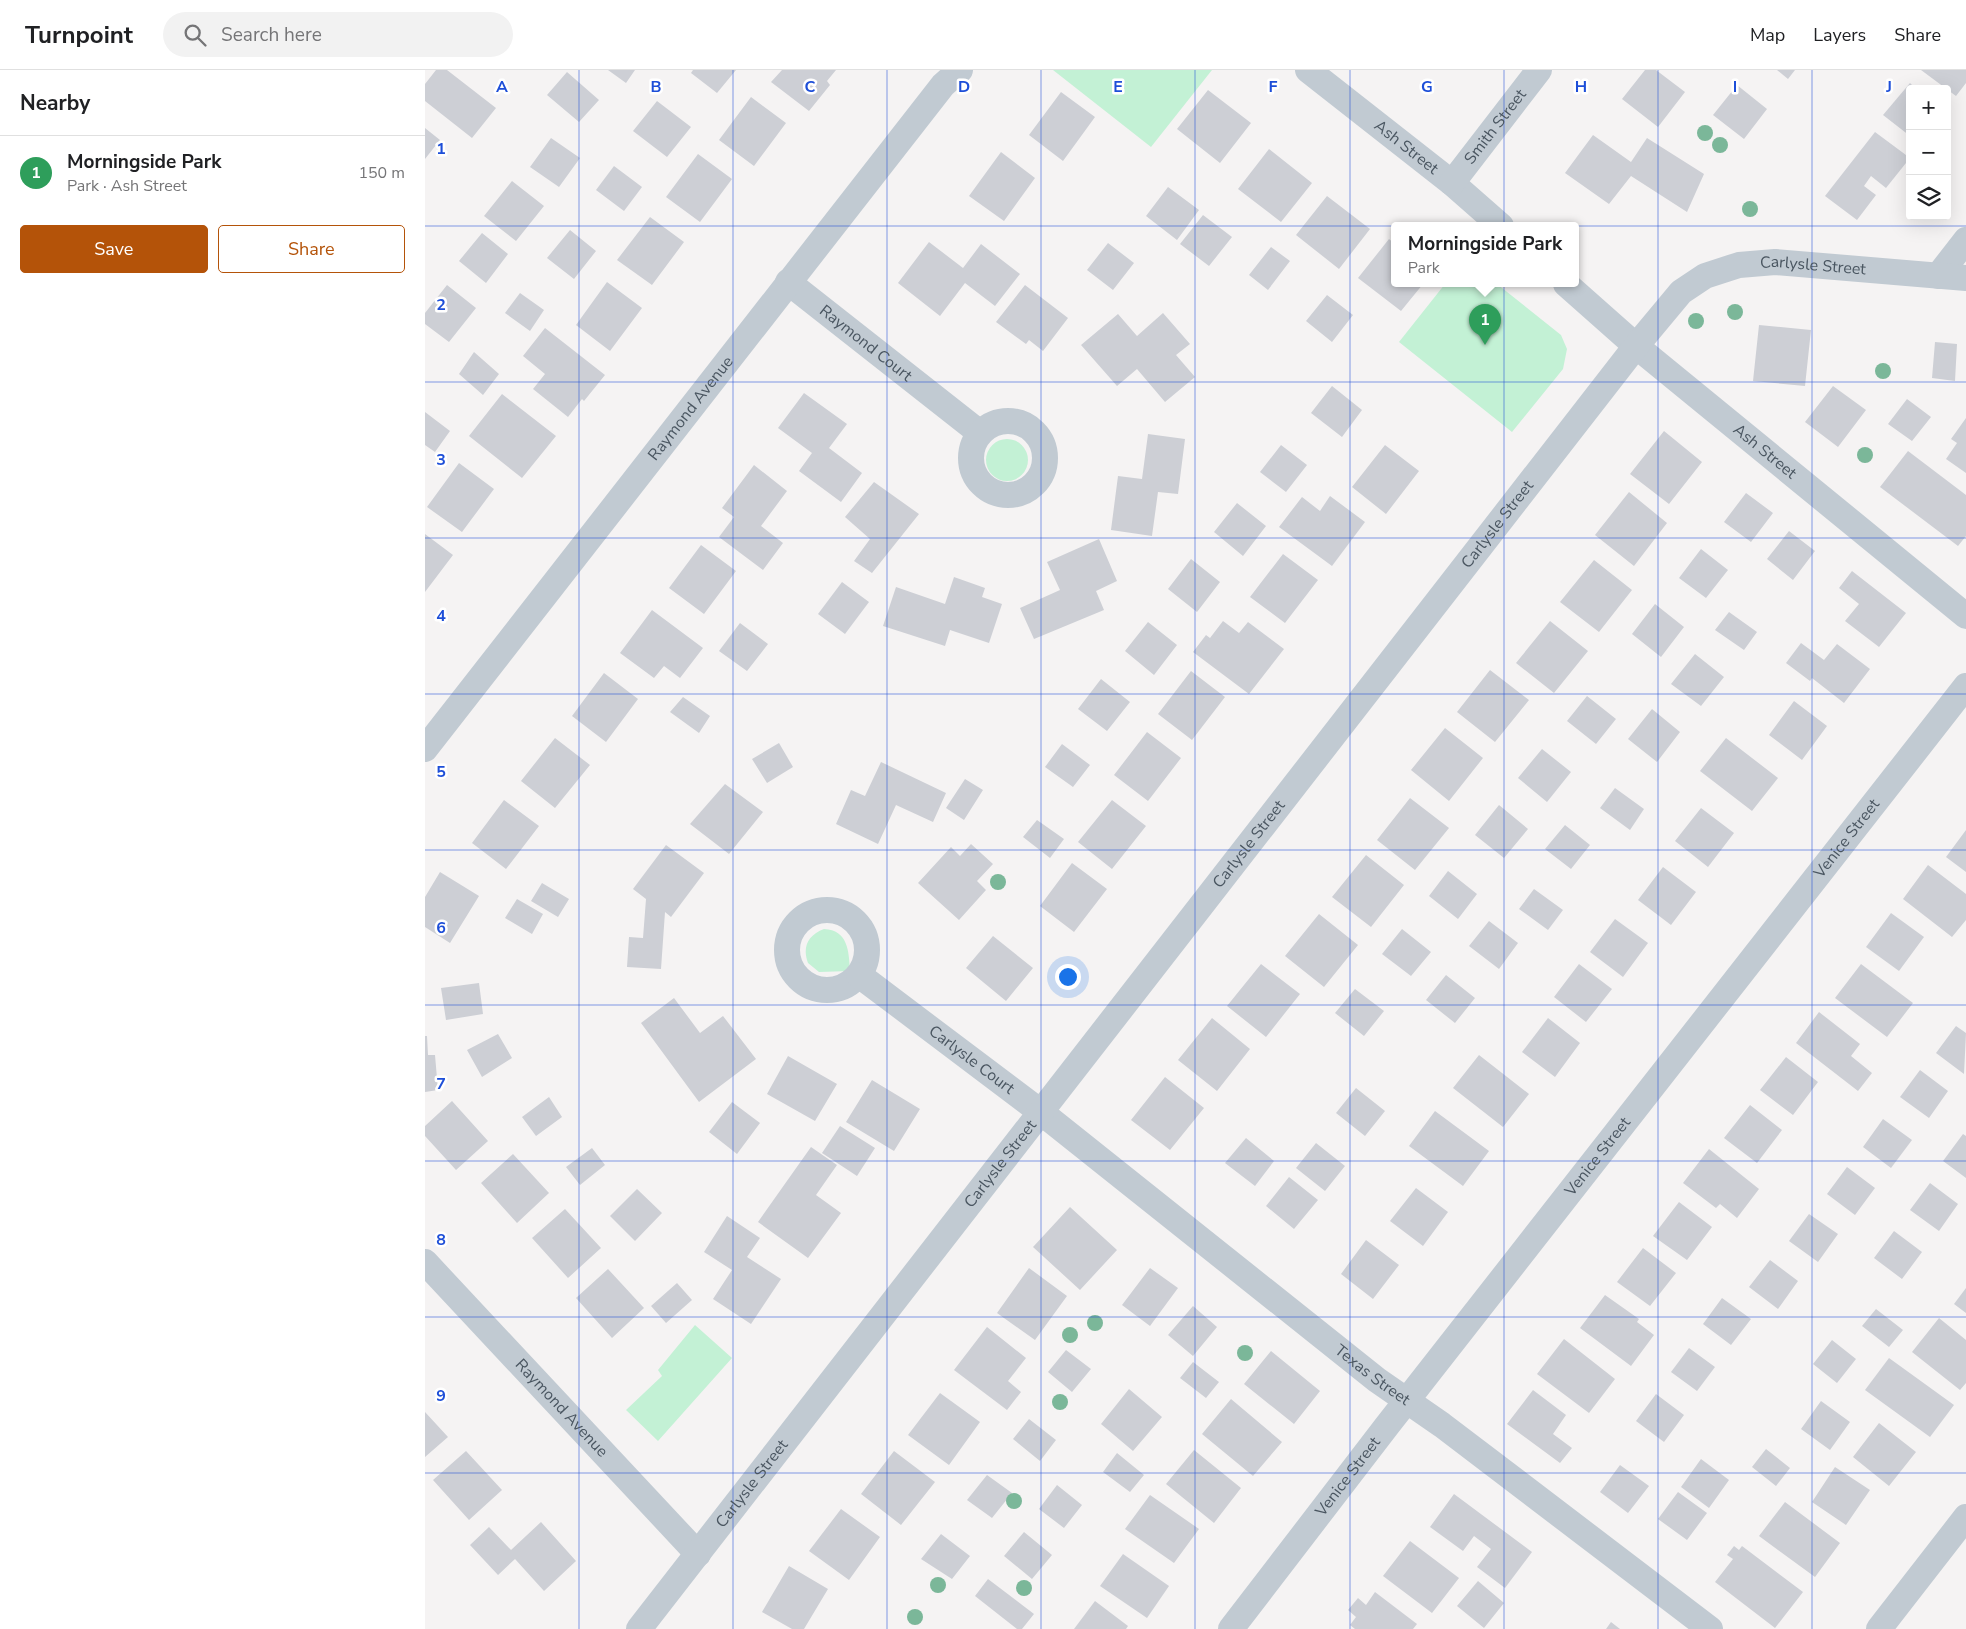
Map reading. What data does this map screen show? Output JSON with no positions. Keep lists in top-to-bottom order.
{
  "streets": {
    "street": [
      "Smith Street",
      "Ash Street",
      "Carlysle Street",
      "Raymond Court",
      "Raymond Avenue",
      "Venice Street",
      "Carlysle Court",
      "Texas Street"
    ]
  },
  "crossings": [
    ["Smith Street", "Ash Street"],
    ["Ash Street", "Carlysle Street"],
    ["Carlysle Street", "Raymond Avenue"],
    ["Carlysle Street", "Carlysle Court"],
    ["Carlysle Street", "Texas Street"],
    ["Raymond Court", "Raymond Avenue"],
    ["Venice Street", "Texas Street"],
    ["Carlysle Court", "Texas Street"]
  ],
  "page": {
    "header": "Turnpoint",
    "search": "Search here",
    "nav": ["Map", "Layers", "Share"],
    "heading": "Nearby",
    "map_buttons": ["+", "−"],
    "list": [
      {
        "mark": "1",
        "name": "Morningside Park",
        "note": "Park · Ash Street",
        "value": "150 m"
      }
    ],
    "buttons": ["Save", "Share"],
    "popup": ["Morningside Park", "Park"],
    "pins": "1"
  },
  "grid": {
    "columns": [
      "A",
      "B",
      "C",
      "D",
      "E",
      "F",
      "G",
      "H",
      "I",
      "J"
    ],
    "rows": [
      "1",
      "2",
      "3",
      "4",
      "5",
      "6",
      "7",
      "8",
      "9"
    ]
  }
}
